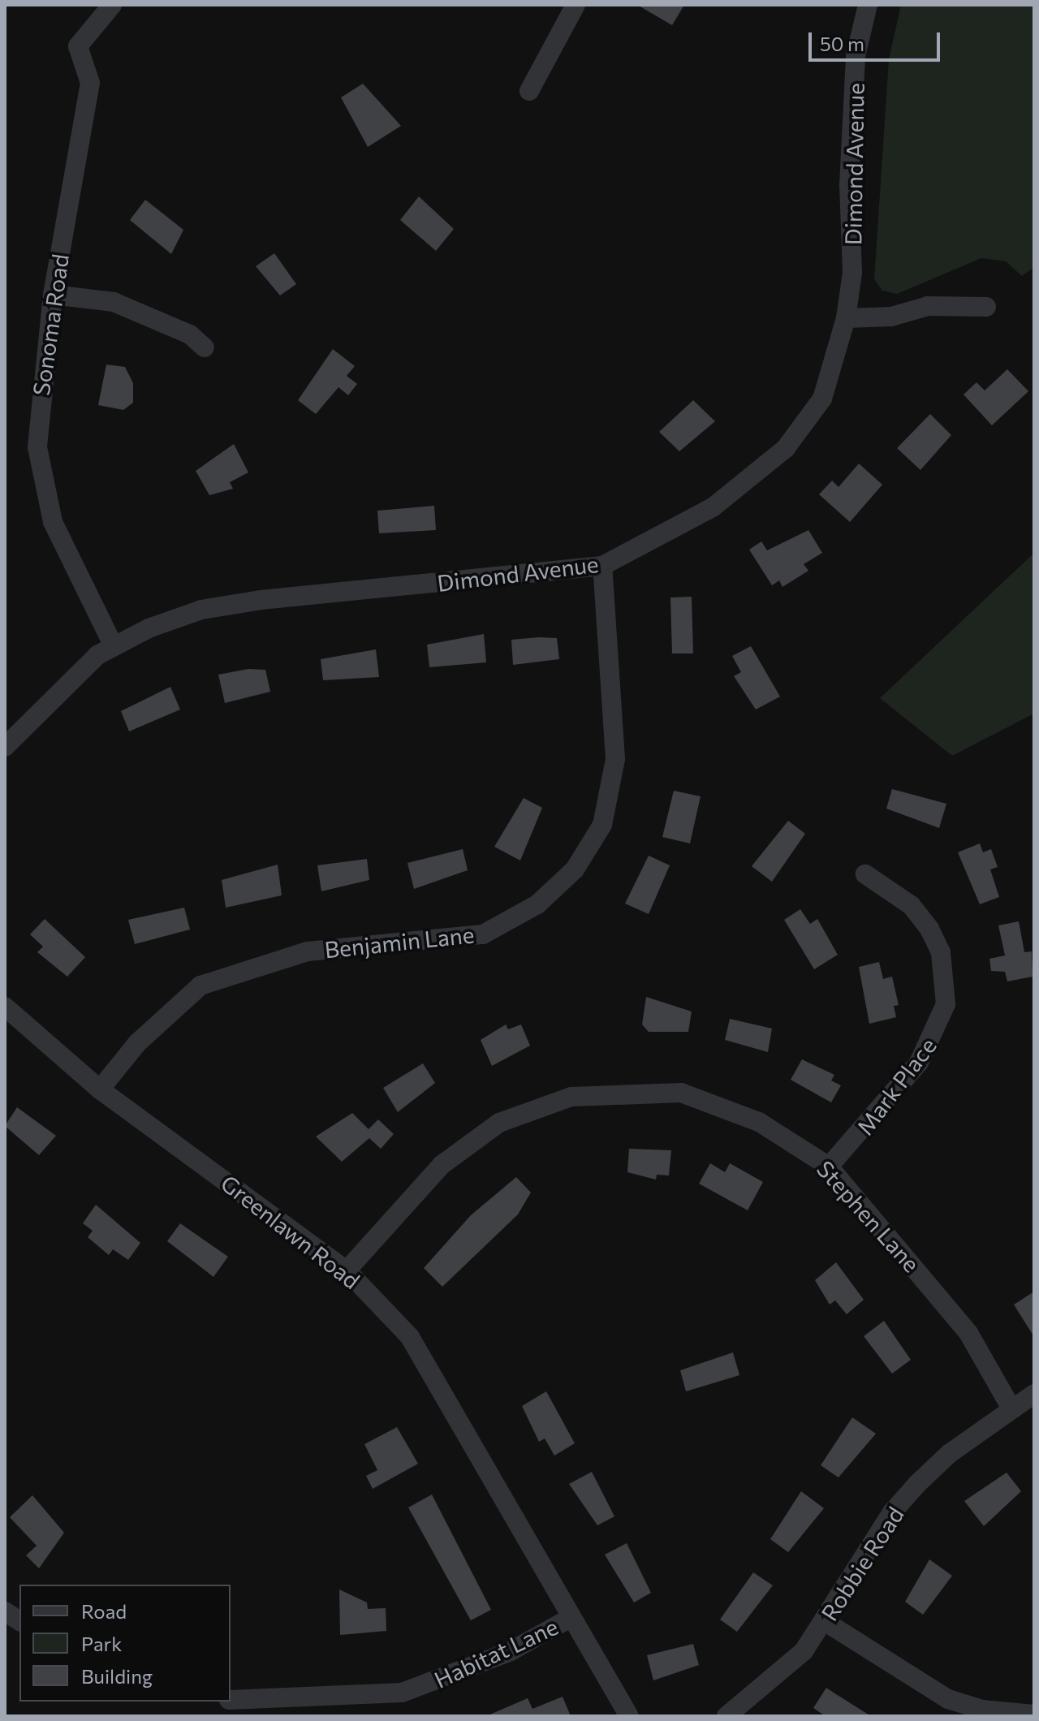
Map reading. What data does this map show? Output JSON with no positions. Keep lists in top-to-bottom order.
{
  "streets": {
    "street": [
      "Dimond Avenue",
      "Sonoma Road",
      "Benjamin Lane",
      "Mark Place",
      "Stephen Lane",
      "Greenlawn Road",
      "Robbie Road",
      "Habitat Lane"
    ]
  },
  "crossings": [
    ["Dimond Avenue", "Sonoma Road"],
    ["Dimond Avenue", "Benjamin Lane"],
    ["Benjamin Lane", "Greenlawn Road"],
    ["Mark Place", "Stephen Lane"],
    ["Stephen Lane", "Greenlawn Road"],
    ["Stephen Lane", "Robbie Road"],
    ["Greenlawn Road", "Habitat Lane"]
  ],
  "legend": ["Road", "Park", "Building"],
  "scale_bar": "50 m"
}
